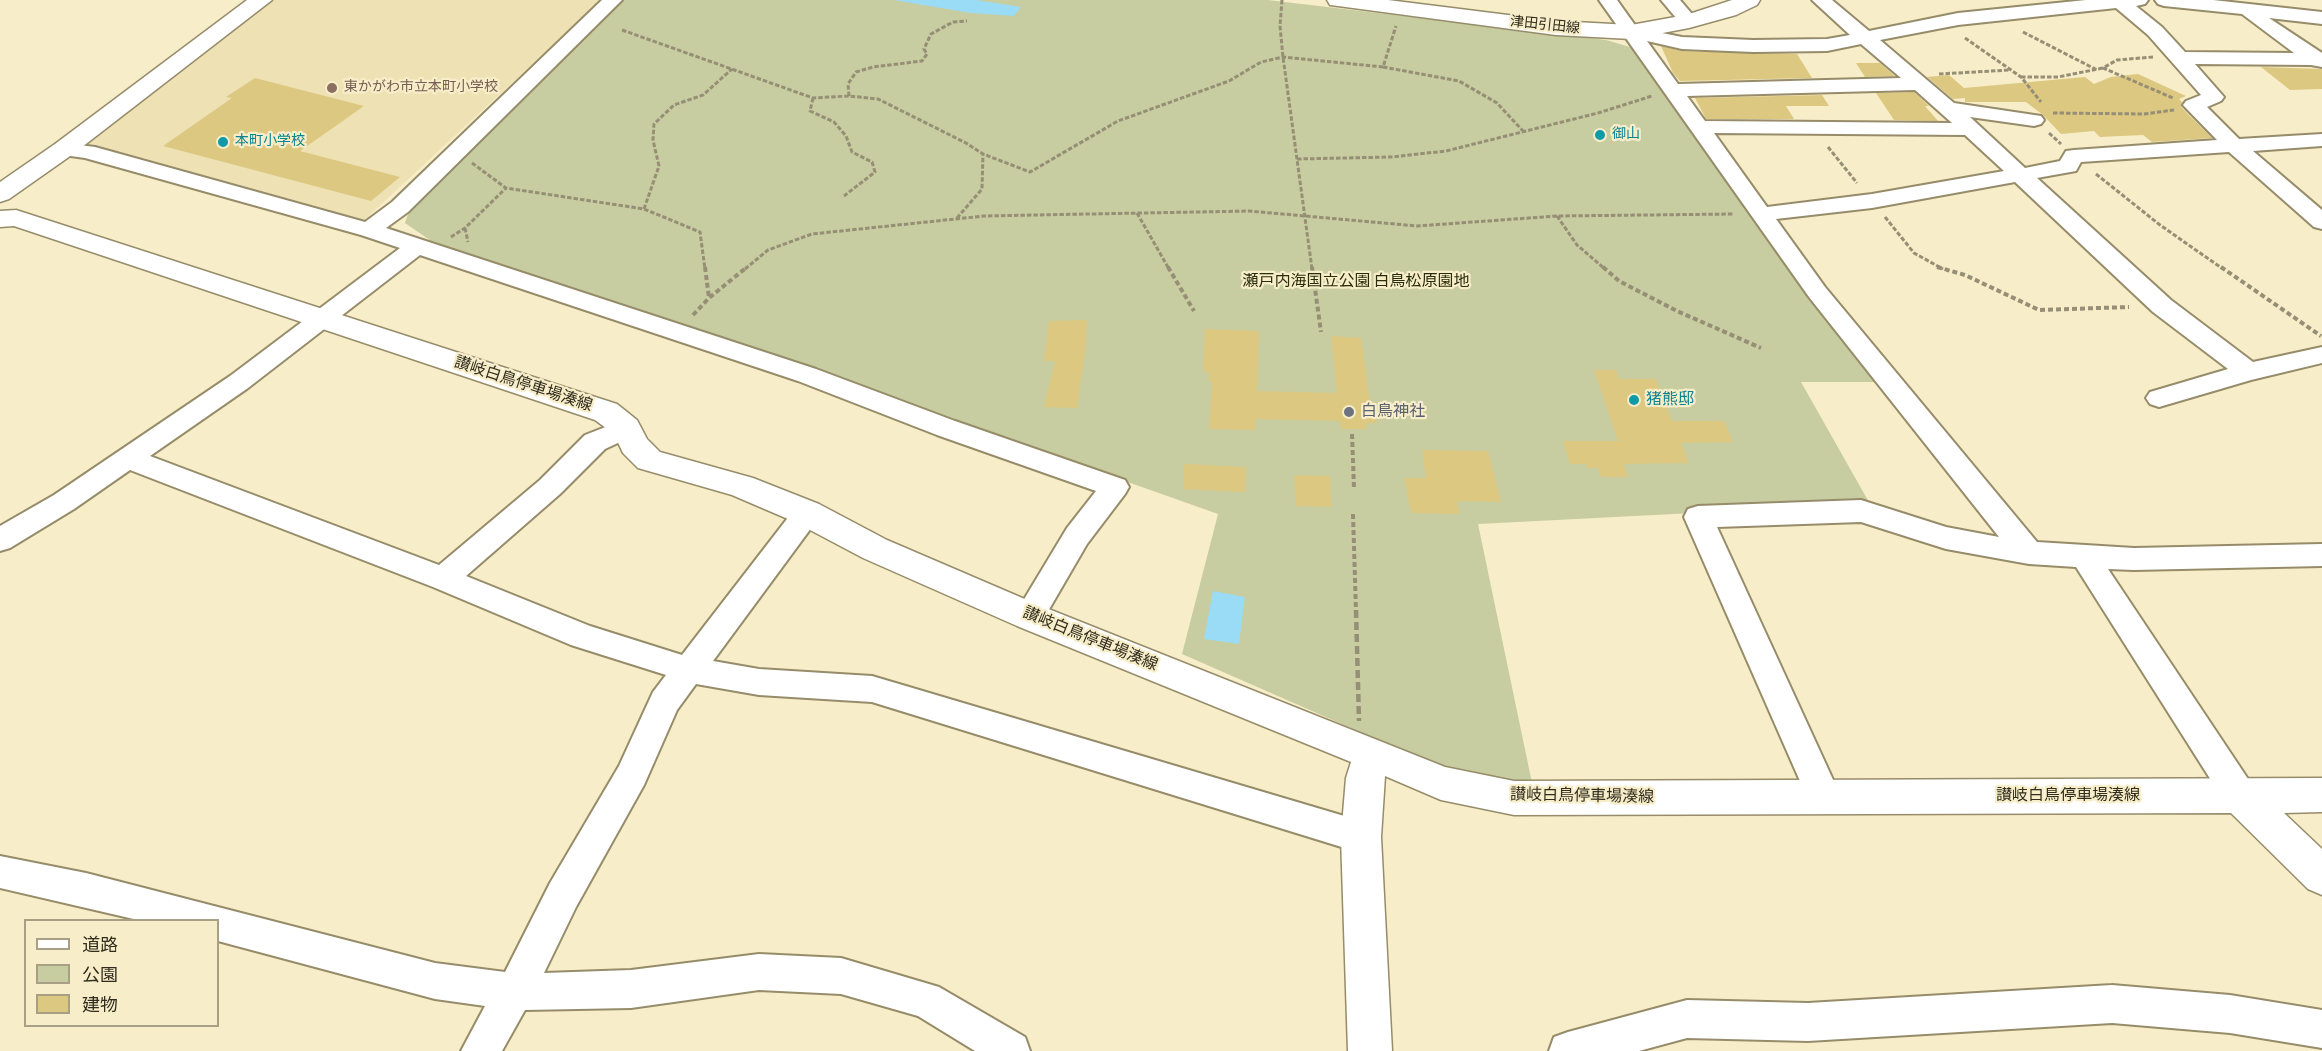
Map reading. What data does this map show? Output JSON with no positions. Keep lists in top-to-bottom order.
{
  "streets": {
    "main road": ["津田引田線", "讃岐白鳥停車場湊線"]
  },
  "parks": ["瀬戸内海国立公園 白鳥松原園地"],
  "places": [
    "東かがわ市立本町小学校",
    "御山",
    "本町小学校",
    "猪熊邸",
    "白鳥神社"
  ],
  "legend": ["道路", "公園", "建物"]
}
